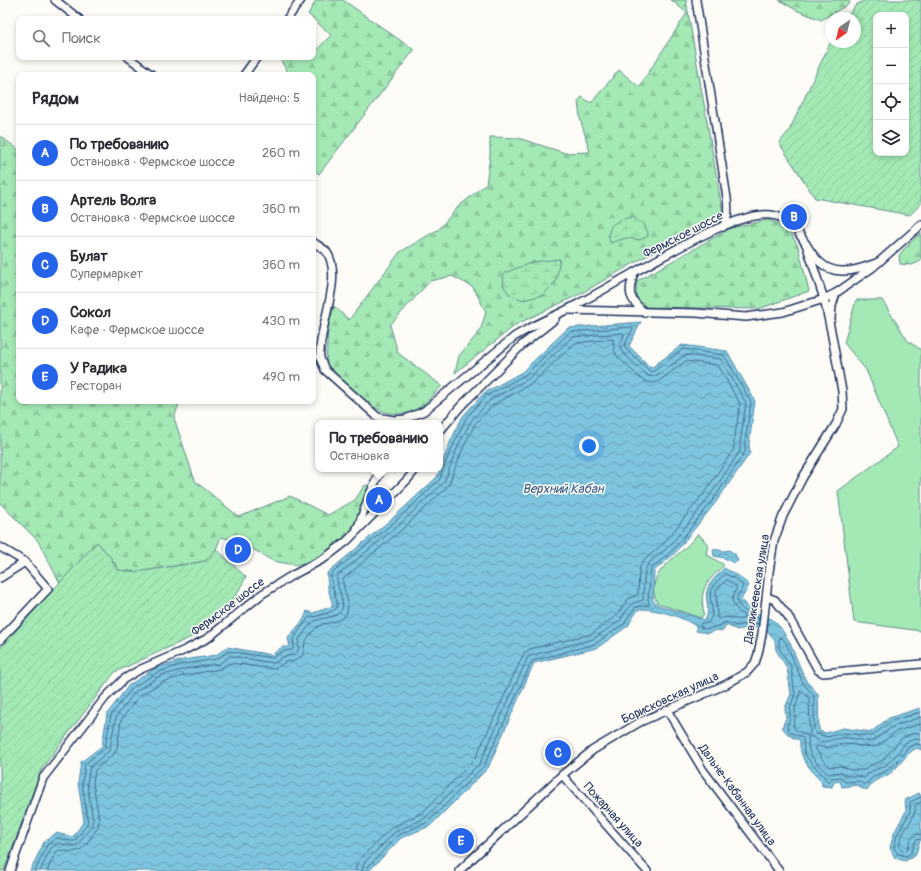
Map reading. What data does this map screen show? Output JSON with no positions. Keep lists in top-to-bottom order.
{
  "streets": {
    "street": [
      "Фермское шоссе",
      "Давликеевская улица",
      "Борисковская улица",
      "Дальне-Кабанная улица",
      "Пожарная улица"
    ]
  },
  "crossings": [
    ["Фермское шоссе", "Давликеевская улица"],
    ["Давликеевская улица", "Борисковская улица"],
    ["Борисковская улица", "Дальне-Кабанная улица"],
    ["Борисковская улица", "Пожарная улица"]
  ],
  "water": ["Верхний Кабан"],
  "north": "bottom left",
  "page": {
    "map_buttons": ["+", "−"],
    "search": "Поиск",
    "heading": ["Рядом", "Найдено: 5"],
    "list": [
      {
        "mark": "A",
        "name": "По требованию",
        "note": "Остановка · Фермское шоссе",
        "value": "260 m"
      },
      {
        "mark": "B",
        "name": "Артель Волга",
        "note": "Остановка · Фермское шоссе",
        "value": "360 m"
      },
      {
        "mark": "C",
        "name": "Булат",
        "note": "Супермаркет",
        "value": "360 m"
      },
      {
        "mark": "D",
        "name": "Сокол",
        "note": "Кафе · Фермское шоссе",
        "value": "430 m"
      },
      {
        "mark": "E",
        "name": "У Радика",
        "note": "Ресторан",
        "value": "490 m"
      }
    ],
    "pins": [
      "B",
      "A",
      "D",
      "C",
      "E"
    ],
    "popup": ["По требованию", "Остановка"]
  }
}
